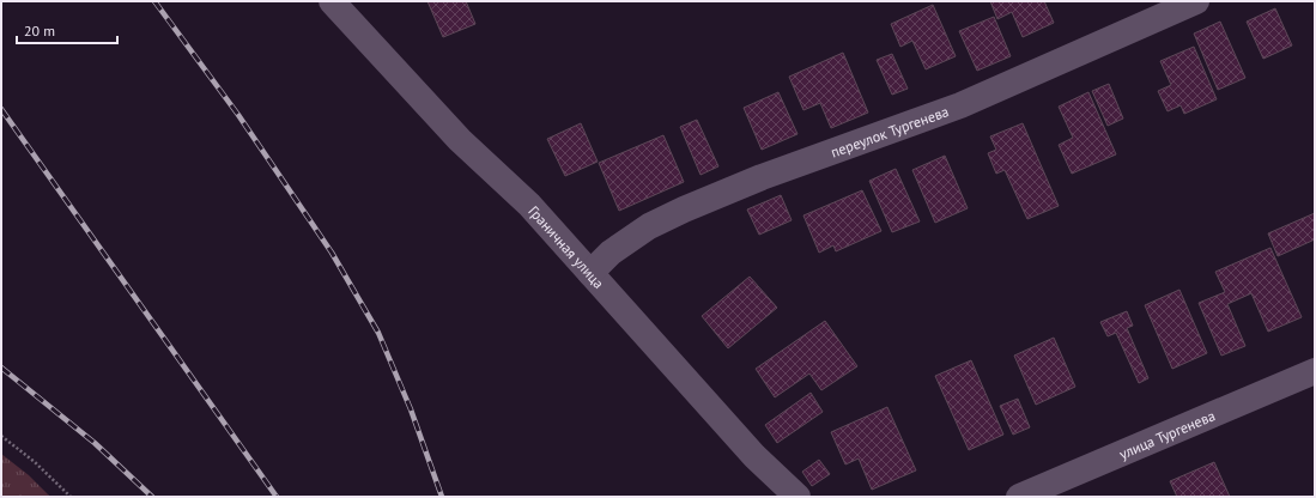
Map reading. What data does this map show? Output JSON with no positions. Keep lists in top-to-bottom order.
{
  "streets": {
    "street": ["переулок Тургенева", "Граничная улица", "улица Тургенева"]
  },
  "crossings": [
    ["переулок Тургенева", "Граничная улица"]
  ],
  "scale_bar": "20 m"
}
